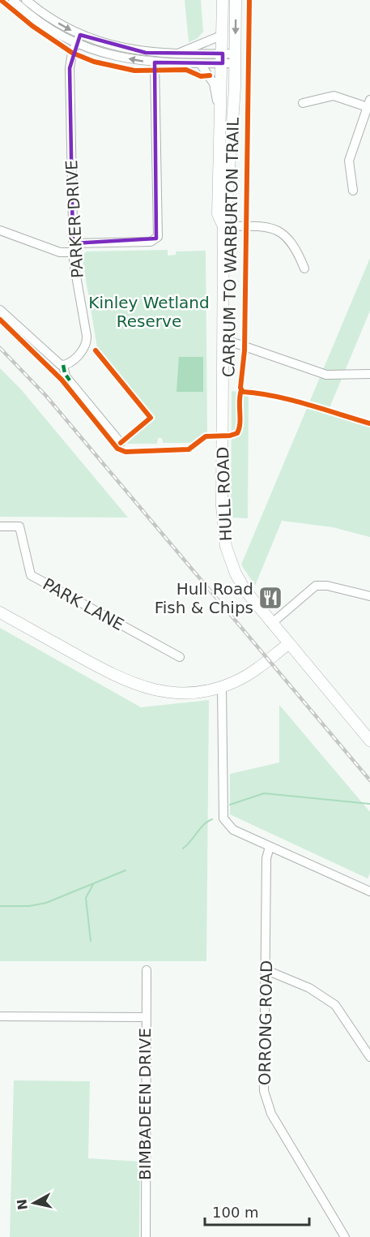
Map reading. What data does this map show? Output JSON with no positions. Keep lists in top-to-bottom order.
{
  "streets": {
    "main road": ["HULL ROAD"],
    "street": [
      "PARKER DRIVE",
      "PARK LANE",
      "ORRONG ROAD",
      "BIMBADEEN DRIVE"
    ],
    "cycle path": ["CARRUM TO WARBURTON TRAIL"]
  },
  "parks": ["Kinley Wetland Reserve"],
  "places": {
    "restaurant": ["Hull Road Fish & Chips"]
  },
  "scale_bar": "100 m",
  "north": "left"
}
